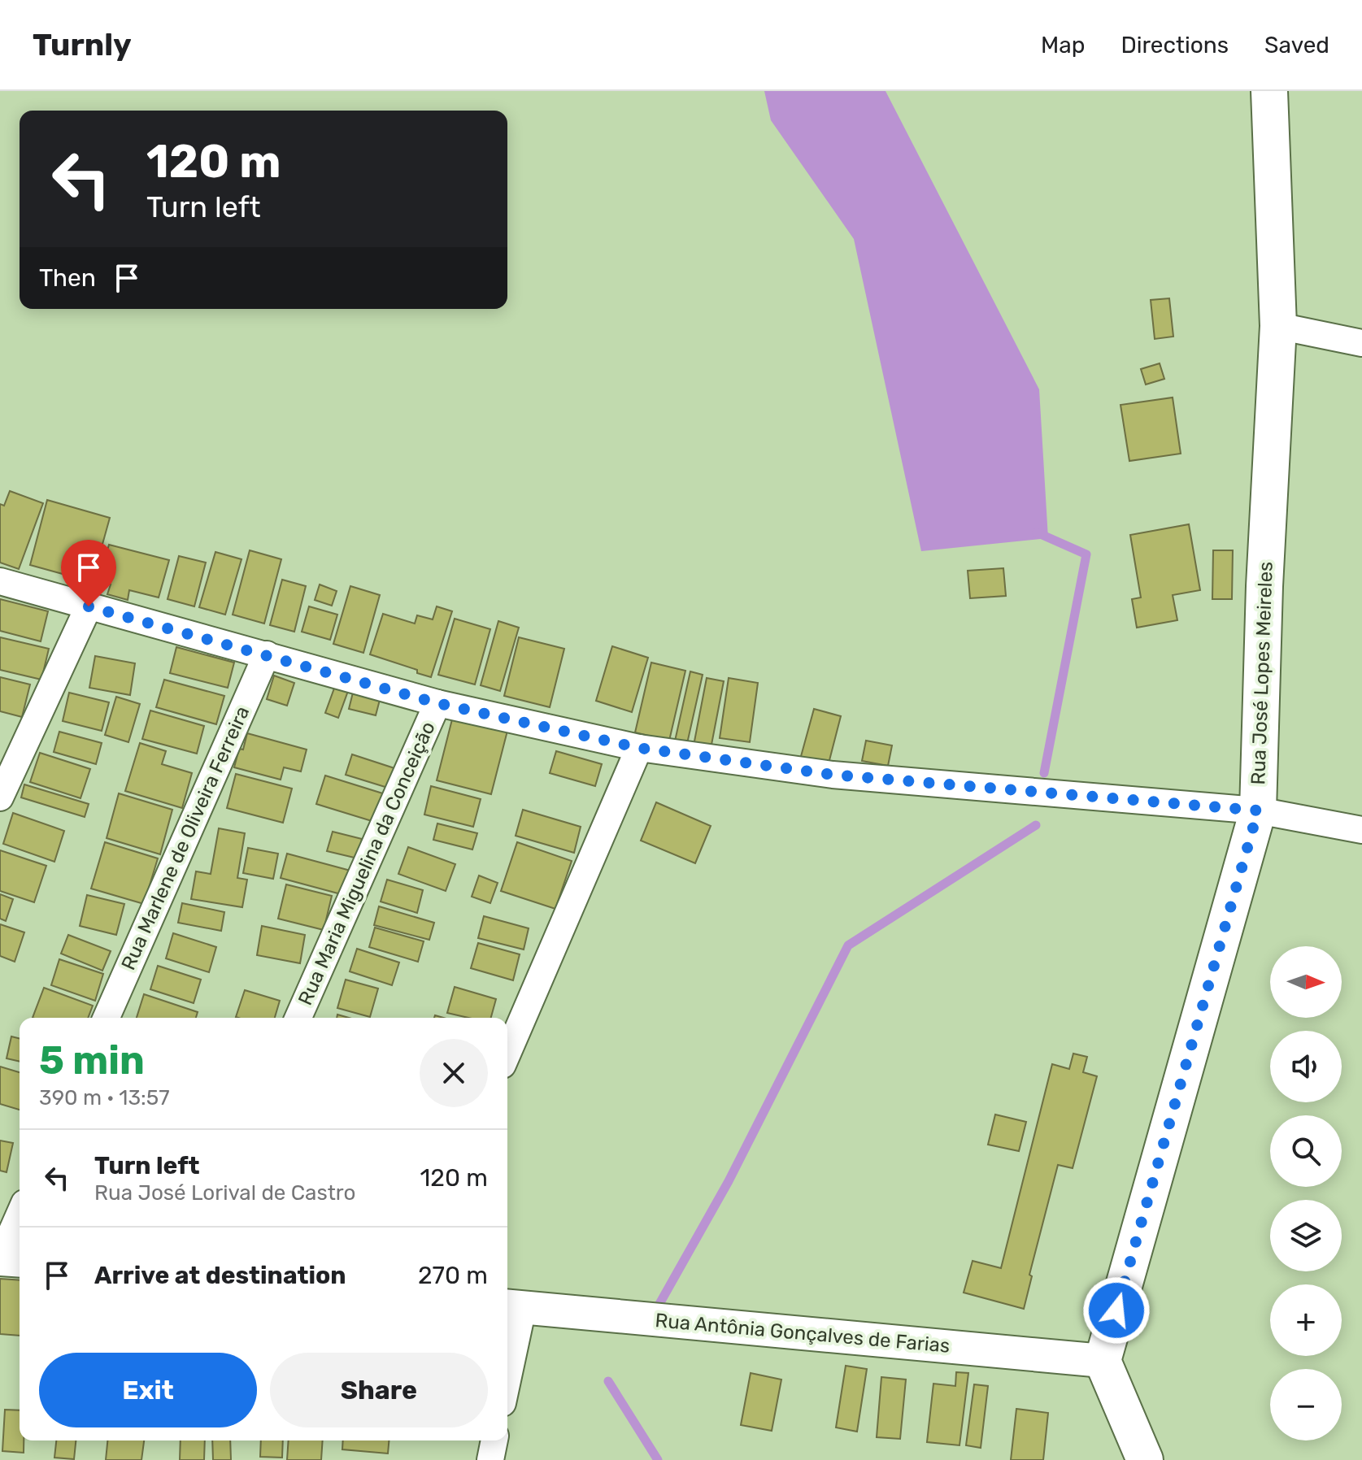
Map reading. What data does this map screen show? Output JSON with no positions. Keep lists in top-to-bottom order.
{
  "streets": {
    "main road": ["Rua José Lopes Meireles"],
    "street": ["Rua Marlene de Oliveira Ferreira", "Rua Maria Miguelina da Conceição", "Rua Antônia Gonçalves de Farias"]
  },
  "crossings": [
    ["Rua José Lopes Meireles", "Rua Antônia Gonçalves de Farias"]
  ],
  "north": "right",
  "page": {
    "header": "Turnly",
    "nav": ["Map", "Directions", "Saved"],
    "turn": ["120 m", "Turn left"],
    "then": "Then",
    "map_buttons": ["+", "−"],
    "heading": ["5 min", "390 m · 13:57"],
    "list": [
      {
        "name": "Turn left",
        "note": "Rua José Lorival de Castro",
        "value": "120 m"
      },
      {
        "name": "Arrive at destination",
        "value": "270 m"
      }
    ],
    "buttons": ["Exit", "Share"]
  }
}
